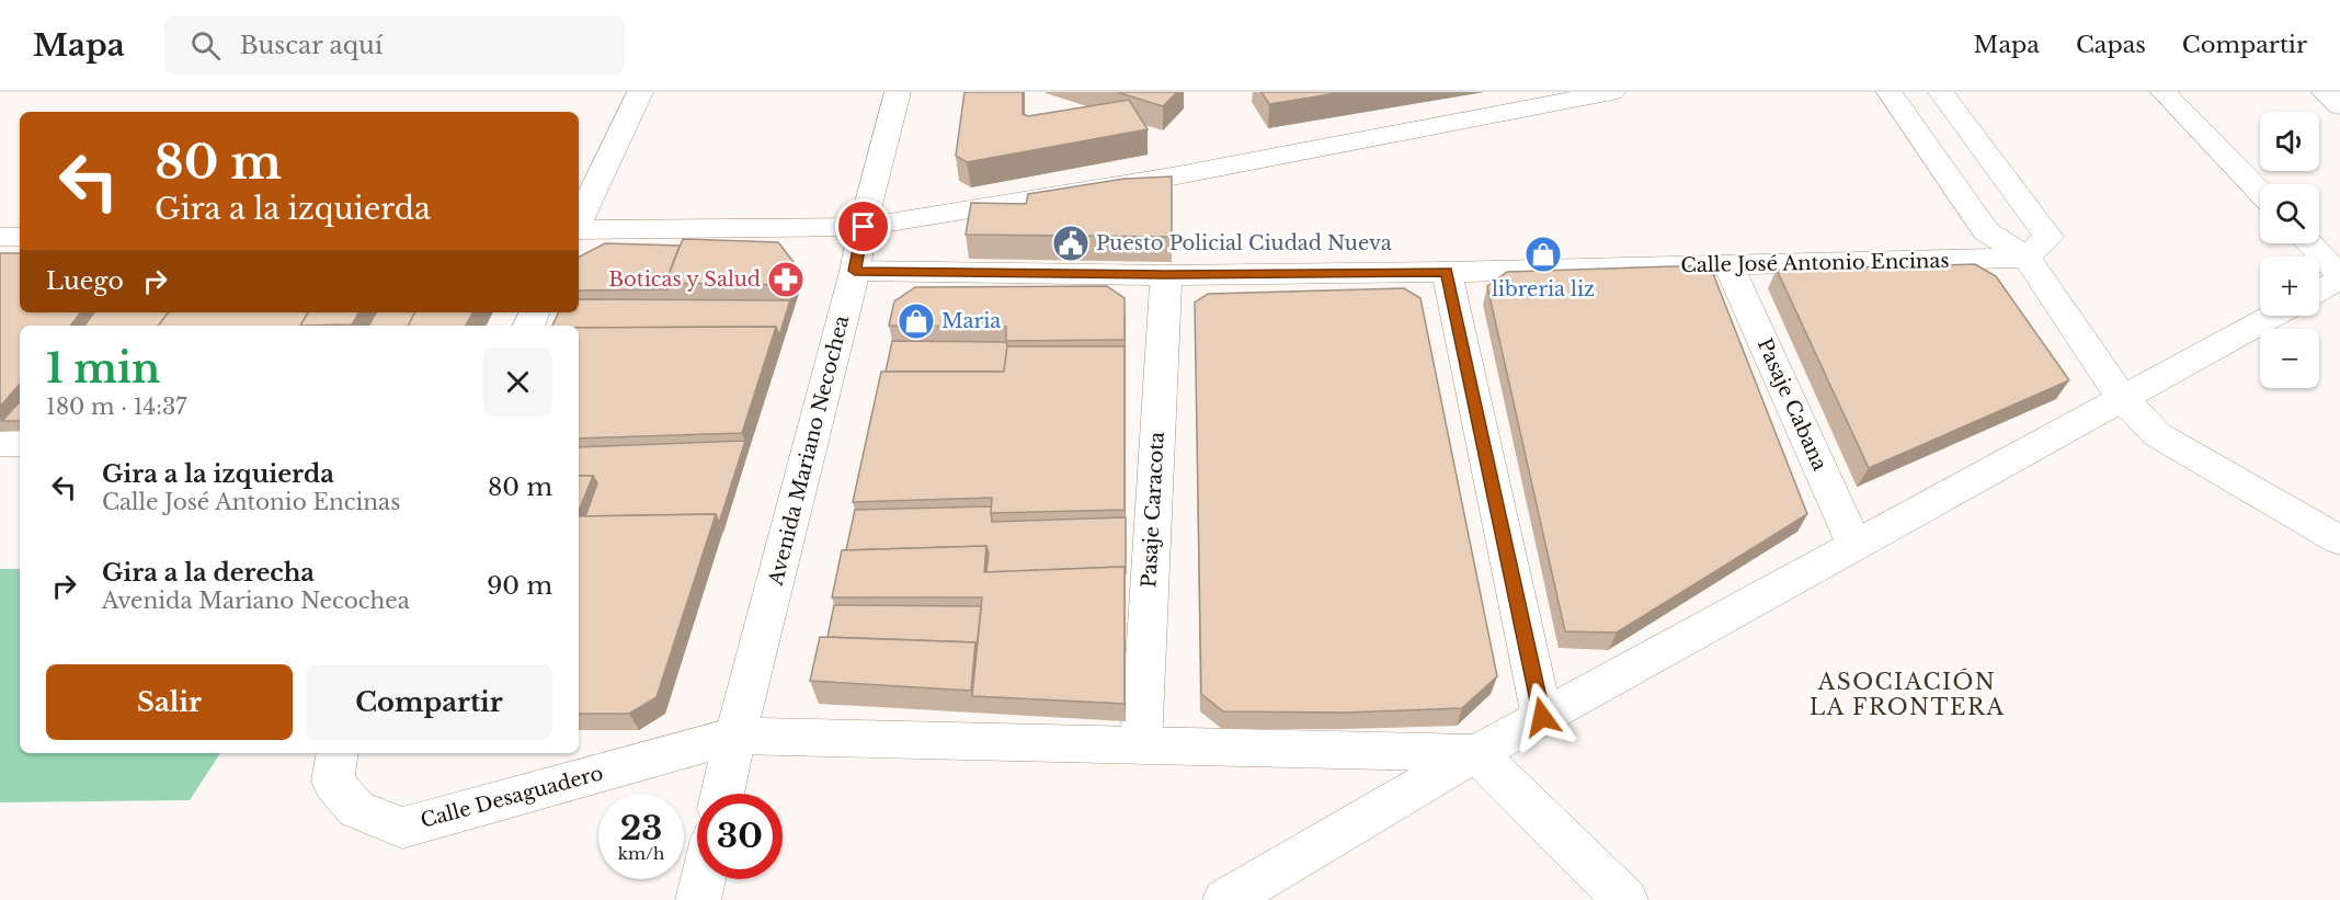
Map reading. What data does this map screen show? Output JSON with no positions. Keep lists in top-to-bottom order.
{
  "streets": {
    "street": [
      "Calle José Antonio Encinas",
      "Pasaje Cabana",
      "Avenida Mariano Necochea",
      "Pasaje Caracota",
      "Calle Desaguadero"
    ]
  },
  "crossings": [
    ["Calle José Antonio Encinas", "Pasaje Cabana"],
    ["Calle José Antonio Encinas", "Avenida Mariano Necochea"],
    ["Calle José Antonio Encinas", "Pasaje Caracota"],
    ["Avenida Mariano Necochea", "Calle Desaguadero"],
    ["Pasaje Caracota", "Calle Desaguadero"]
  ],
  "districts": ["ASOCIACIÓN LA FRONTERA"],
  "places": {
    "public building": ["Puesto Policial Ciudad Nueva"],
    "shop": ["libreria liz", "Maria"],
    "pharmacy": ["Boticas y Salud"]
  },
  "page": {
    "header": "Mapa",
    "search": "Buscar aquí",
    "nav": ["Mapa", "Capas", "Compartir"],
    "map_buttons": ["+", "−"],
    "turn": ["80 m", "Gira a la izquierda"],
    "then": "Luego",
    "heading": ["1 min", "180 m · 14:37"],
    "list": [
      {
        "name": "Gira a la izquierda",
        "note": "Calle José Antonio Encinas",
        "value": "80 m"
      },
      {
        "name": "Gira a la derecha",
        "note": "Avenida Mariano Necochea",
        "value": "90 m"
      }
    ],
    "buttons": ["Salir", "Compartir"],
    "speed": "23 km/h",
    "limit": "30"
  }
}
